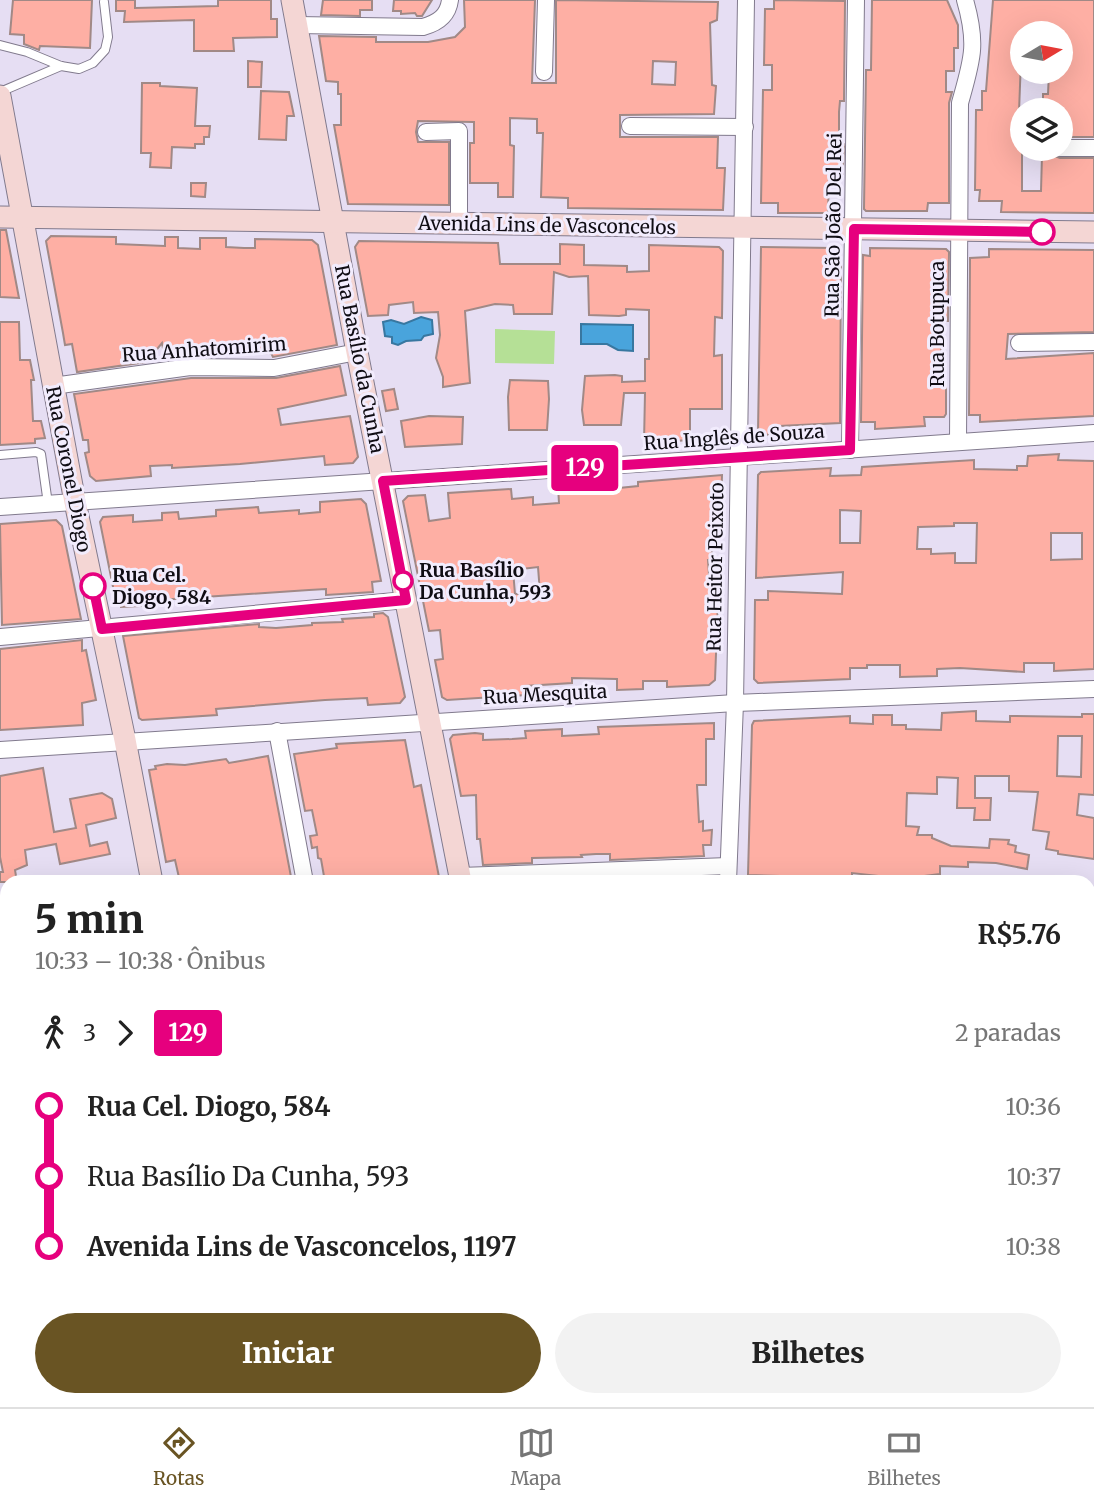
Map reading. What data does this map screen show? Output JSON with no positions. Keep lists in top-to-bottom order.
{
  "streets": {
    "street": [
      "Avenida Lins de Vasconcelos",
      "Rua São João Del Rei",
      "Rua Botupuca",
      "Rua Anhatomirim",
      "Rua Basílio da Cunha",
      "Rua Inglês de Souza",
      "Rua Coronel Diogo",
      "Rua Heitor Peixoto",
      "Rua Mesquita"
    ]
  },
  "crossings": [
    ["Avenida Lins de Vasconcelos", "Rua São João Del Rei"],
    ["Avenida Lins de Vasconcelos", "Rua Botupuca"],
    ["Avenida Lins de Vasconcelos", "Rua Basílio da Cunha"],
    ["Avenida Lins de Vasconcelos", "Rua Coronel Diogo"],
    ["Avenida Lins de Vasconcelos", "Rua Heitor Peixoto"],
    ["Rua São João Del Rei", "Rua Inglês de Souza"],
    ["Rua Botupuca", "Rua Inglês de Souza"],
    ["Rua Anhatomirim", "Rua Basílio da Cunha"],
    ["Rua Anhatomirim", "Rua Coronel Diogo"],
    ["Rua Basílio da Cunha", "Rua Inglês de Souza"],
    ["Rua Basílio da Cunha", "Rua Mesquita"],
    ["Rua Inglês de Souza", "Rua Coronel Diogo"],
    ["Rua Inglês de Souza", "Rua Heitor Peixoto"],
    ["Rua Coronel Diogo", "Rua Mesquita"],
    ["Rua Heitor Peixoto", "Rua Mesquita"]
  ],
  "places": ["Rua Basílio Da Cunha, 593", "Rua Cel. Diogo, 584"],
  "lines": ["bus line 129"],
  "north": "right",
  "page": {
    "on_map": "129",
    "heading": ["5 min", "10:33 – 10:38 · Ônibus", "R$5.76"],
    "legs": ["3", "129", "2 paradas"],
    "list": [
      {
        "name": "Rua Cel. Diogo, 584",
        "value": "10:36"
      },
      {
        "name": "Rua Basílio Da Cunha, 593",
        "value": "10:37"
      },
      {
        "name": "Avenida Lins de Vasconcelos, 1197",
        "value": "10:38"
      }
    ],
    "buttons": ["Iniciar", "Bilhetes"],
    "tabs": ["Rotas", "Mapa", "Bilhetes"]
  }
}
